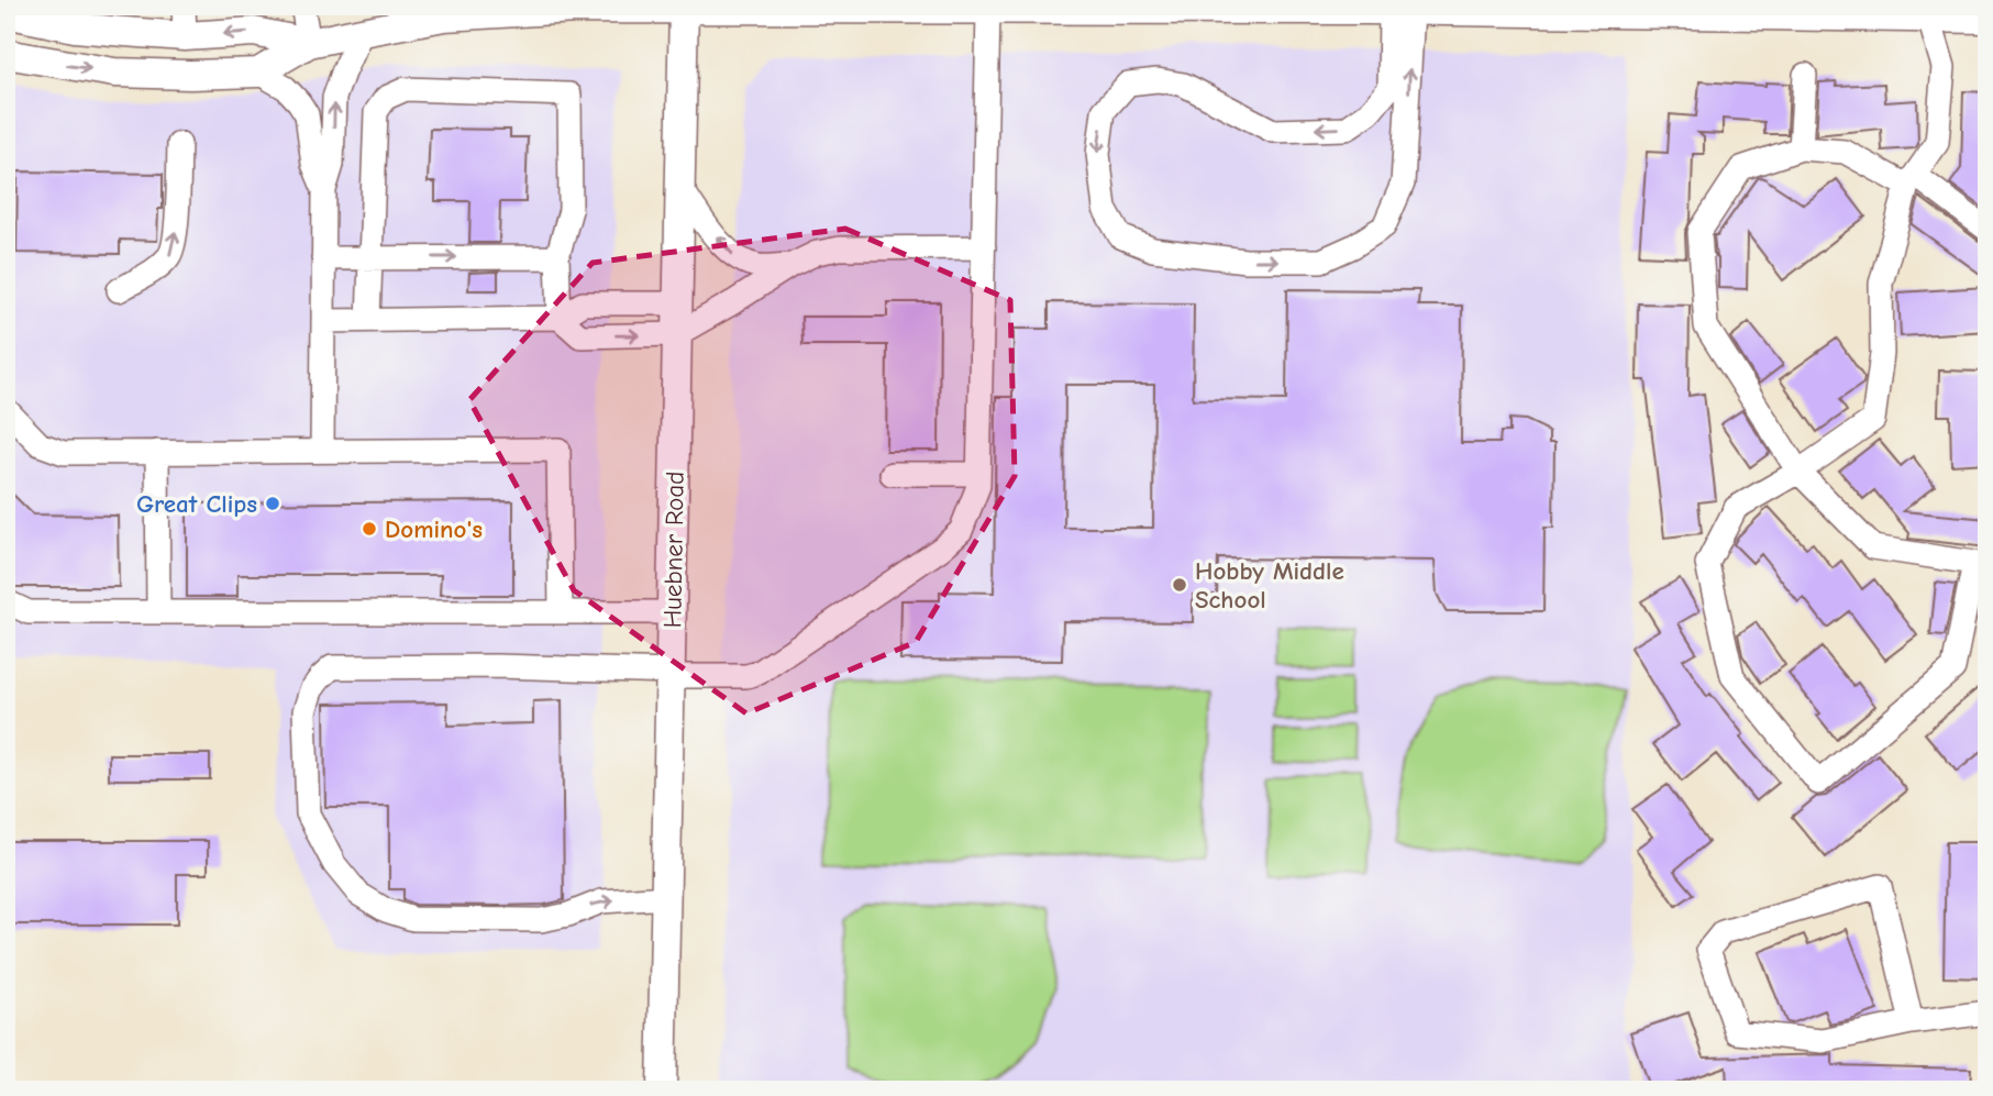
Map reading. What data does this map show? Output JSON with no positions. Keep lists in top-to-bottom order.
{
  "streets": {
    "main road": ["Huebner Road"]
  },
  "places": ["Great Clips", "Domino's", "Hobby Middle School"]
}
